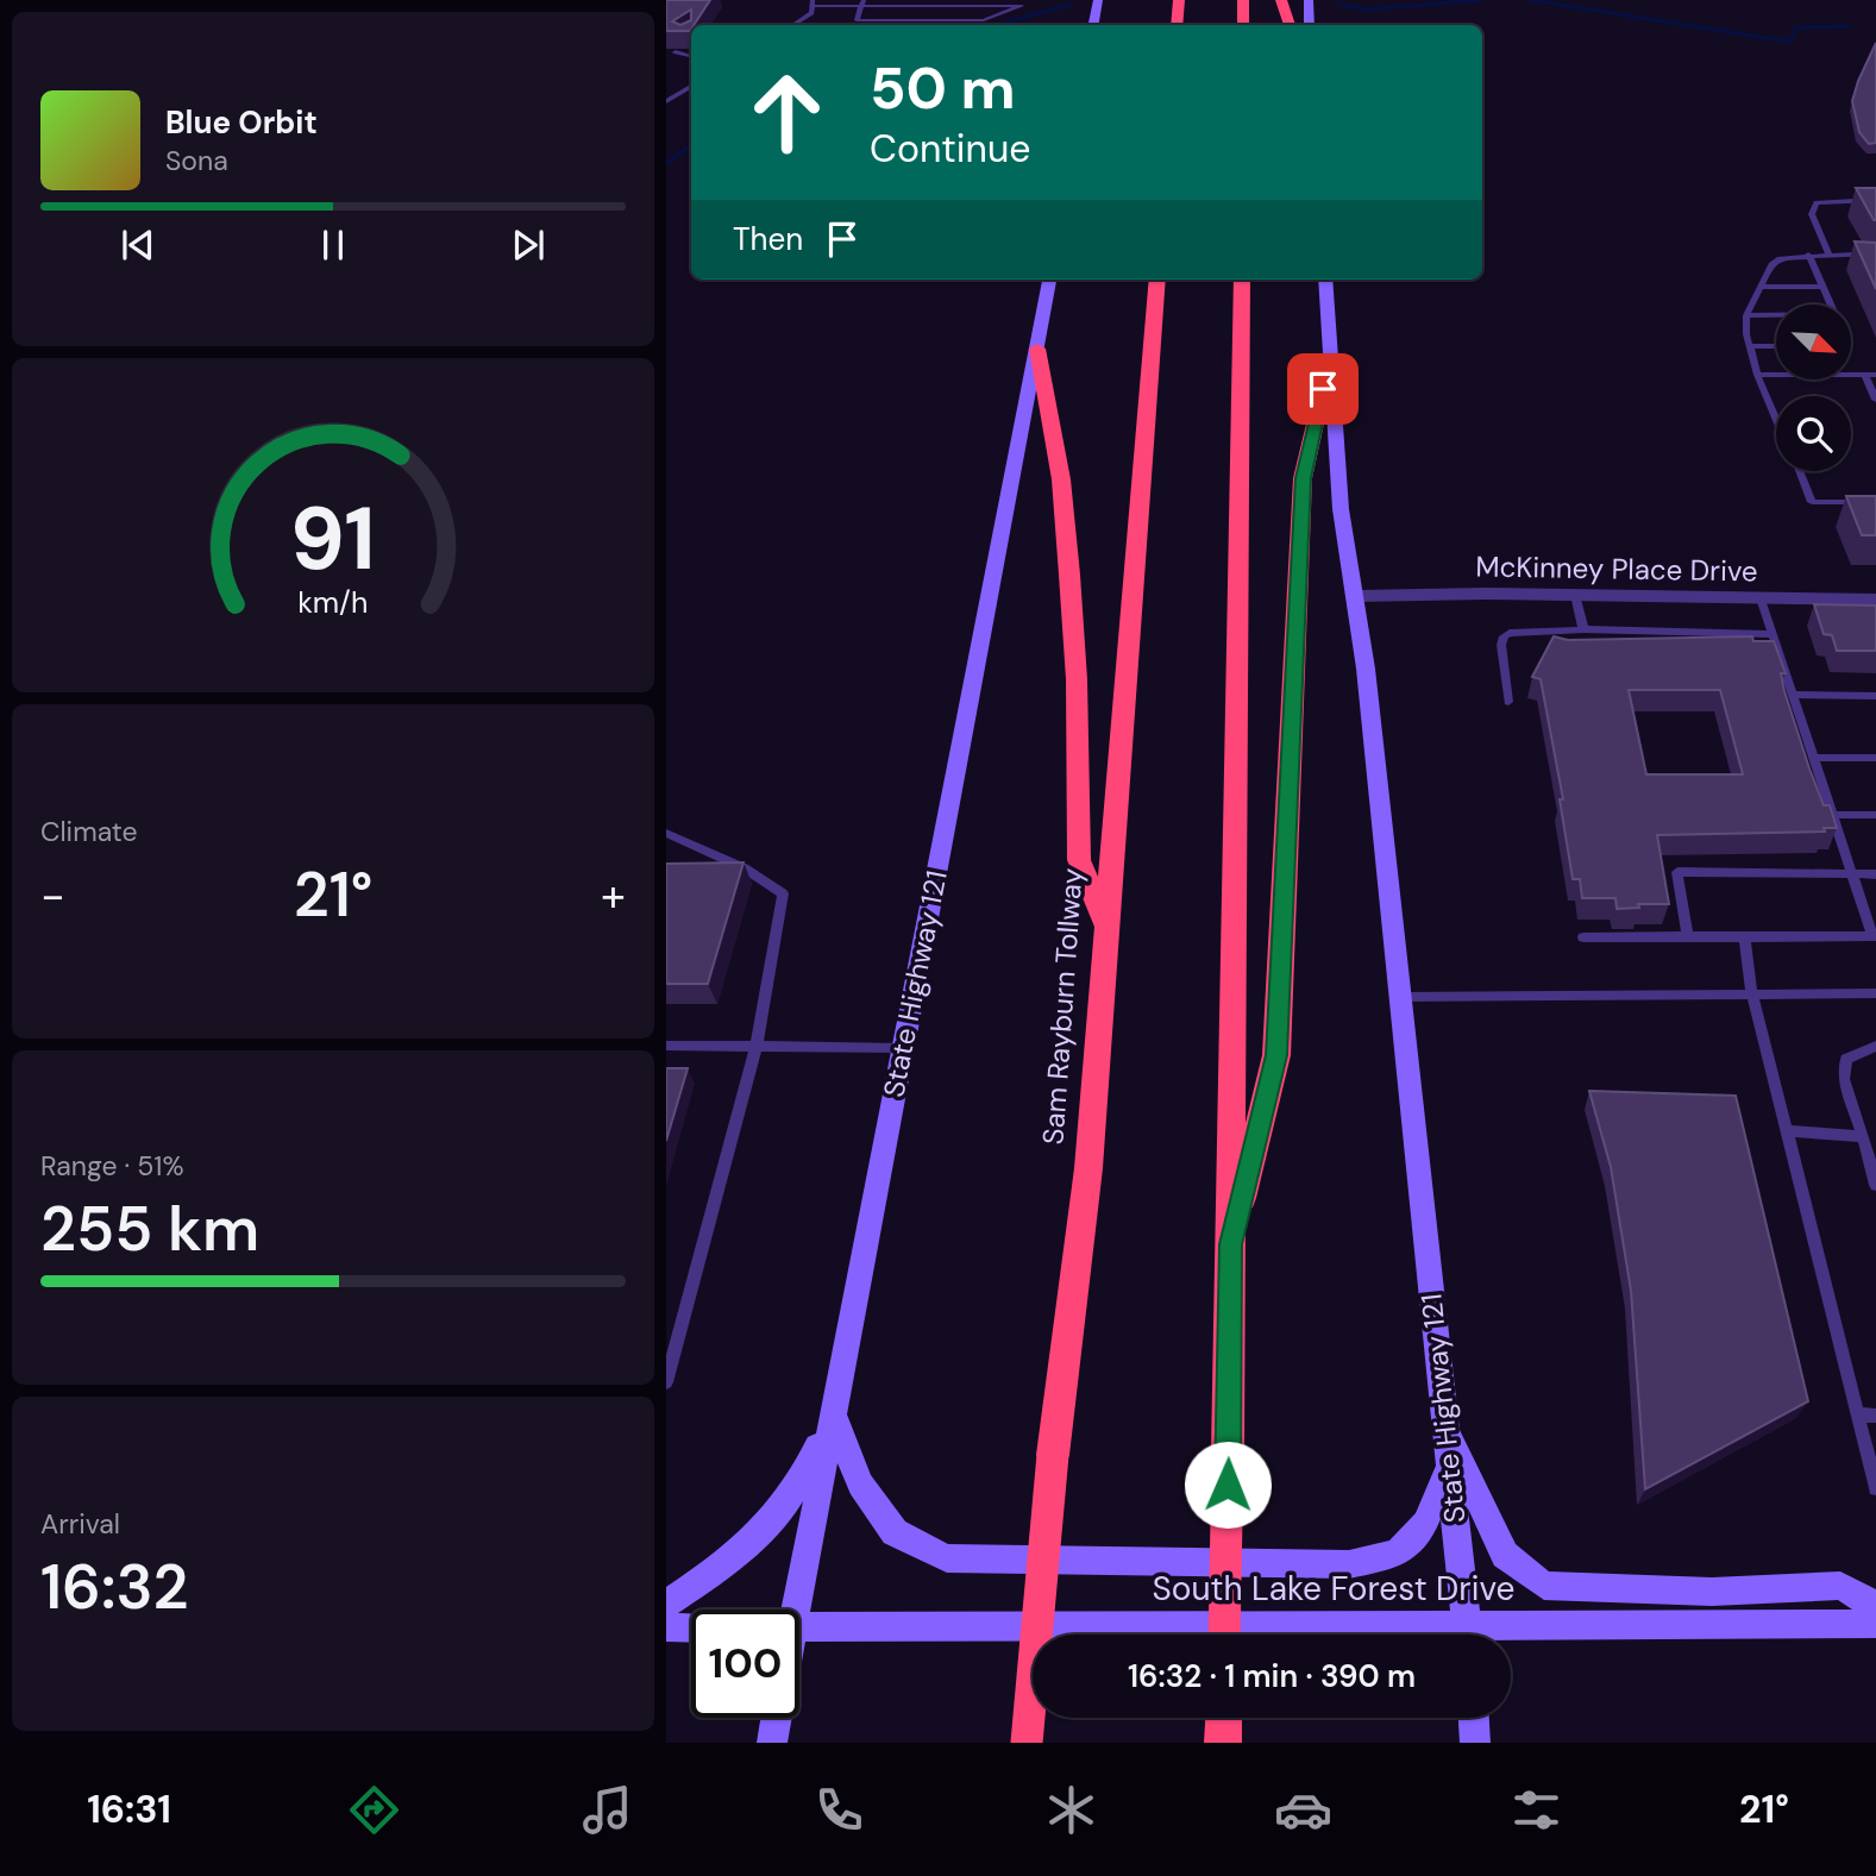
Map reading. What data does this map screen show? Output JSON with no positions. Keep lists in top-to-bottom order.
{
  "streets": {
    "highway": ["Sam Rayburn Tollway"],
    "main road": ["State Highway 121", "South Lake Forest Drive"],
    "street": ["McKinney Place Drive"]
  },
  "crossings": [
    ["McKinney Place Drive", "State Highway 121"]
  ],
  "north": "bottom right",
  "page": {
    "turn": ["50 m", "Continue"],
    "song": ["Blue Orbit", "Sona"],
    "then": "Then",
    "tile": [
      "Climate",
      ["Range · 51%", "255 km"],
      ["Arrival", "16:32"]
    ],
    "heat": ["−", "21°", "+"],
    "limit": "100",
    "trip": "16:32 · 1 min · 390 m",
    "tabs": ["16:31", "21°"],
    "gauge": ["91", "km/h"]
  }
}
